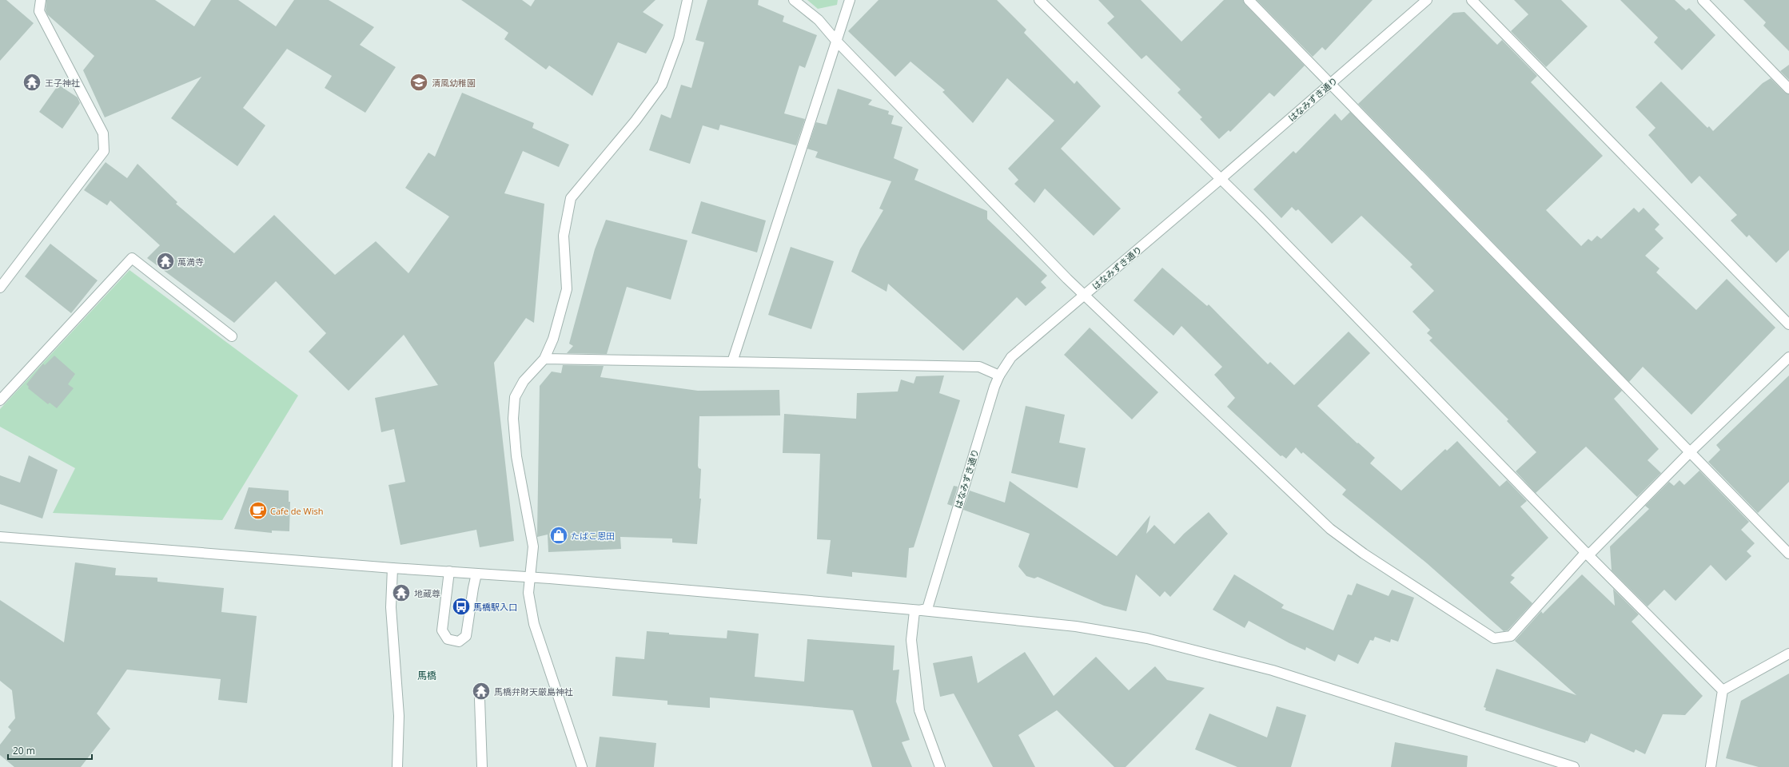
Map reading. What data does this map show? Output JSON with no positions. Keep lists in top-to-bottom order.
{
  "streets": {
    "street": ["はなみずき通り"]
  },
  "districts": ["馬橋"],
  "places": {
    "temple": [
      "王子神社",
      "萬満寺",
      "地蔵尊",
      "馬橋弁財天厳島神社"
    ],
    "school or university": ["清風幼稚園"],
    "cafe": ["Cafe de Wish"],
    "shop": ["たばこ恩田"],
    "bus stop": ["馬橋駅入口"]
  },
  "scale_bar": "20 m"
}
